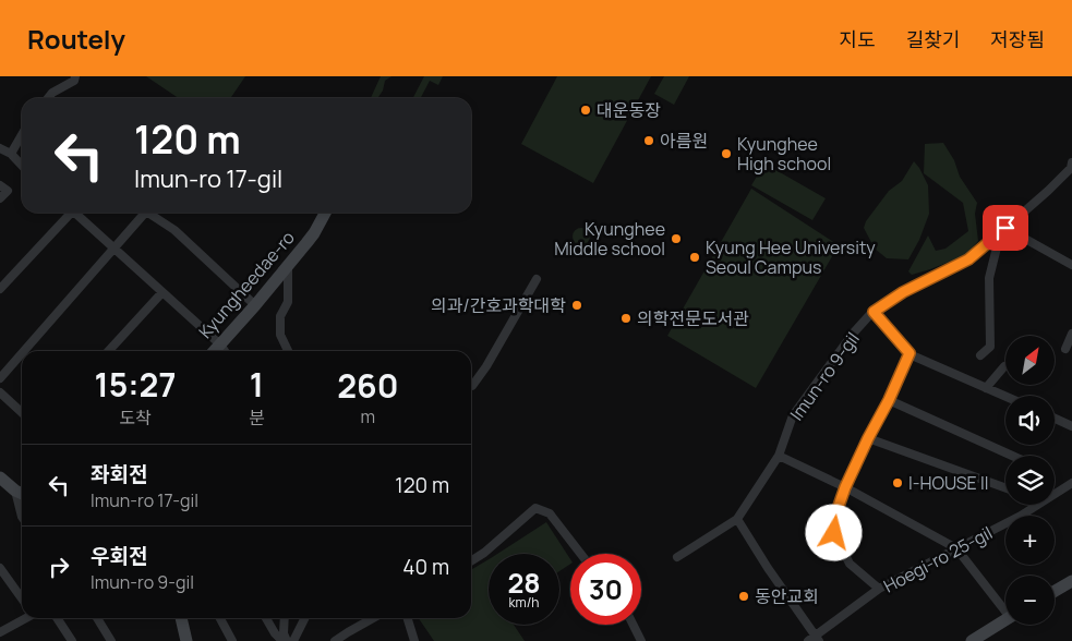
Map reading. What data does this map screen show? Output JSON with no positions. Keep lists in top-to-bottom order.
{
  "streets": {
    "street": ["Kyungheedae-ro", "Imun-ro 9-gil", "Hoegi-ro 25-gil"]
  },
  "places": [
    "대운동장",
    "아름원",
    "Kyunghee High school",
    "Kyunghee Middle school",
    "Kyung Hee University Seoul Campus",
    "의과/간호과학대학",
    "의학전문도서관",
    "I-HOUSE II",
    "동안교회"
  ],
  "north": "top right",
  "page": {
    "header": "Routely",
    "nav": ["지도", "길찾기", "저장됨"],
    "turn": ["120 m", "Imun-ro 17-gil"],
    "map_buttons": ["+", "−"],
    "eta": [
      "15:27",
      "도착",
      "1",
      "분",
      "260",
      "m"
    ],
    "list": [
      {
        "name": "좌회전",
        "note": "Imun-ro 17-gil",
        "value": "120 m"
      },
      {
        "name": "우회전",
        "note": "Imun-ro 9-gil",
        "value": "40 m"
      }
    ],
    "speed": "28 km/h",
    "limit": "30"
  }
}
